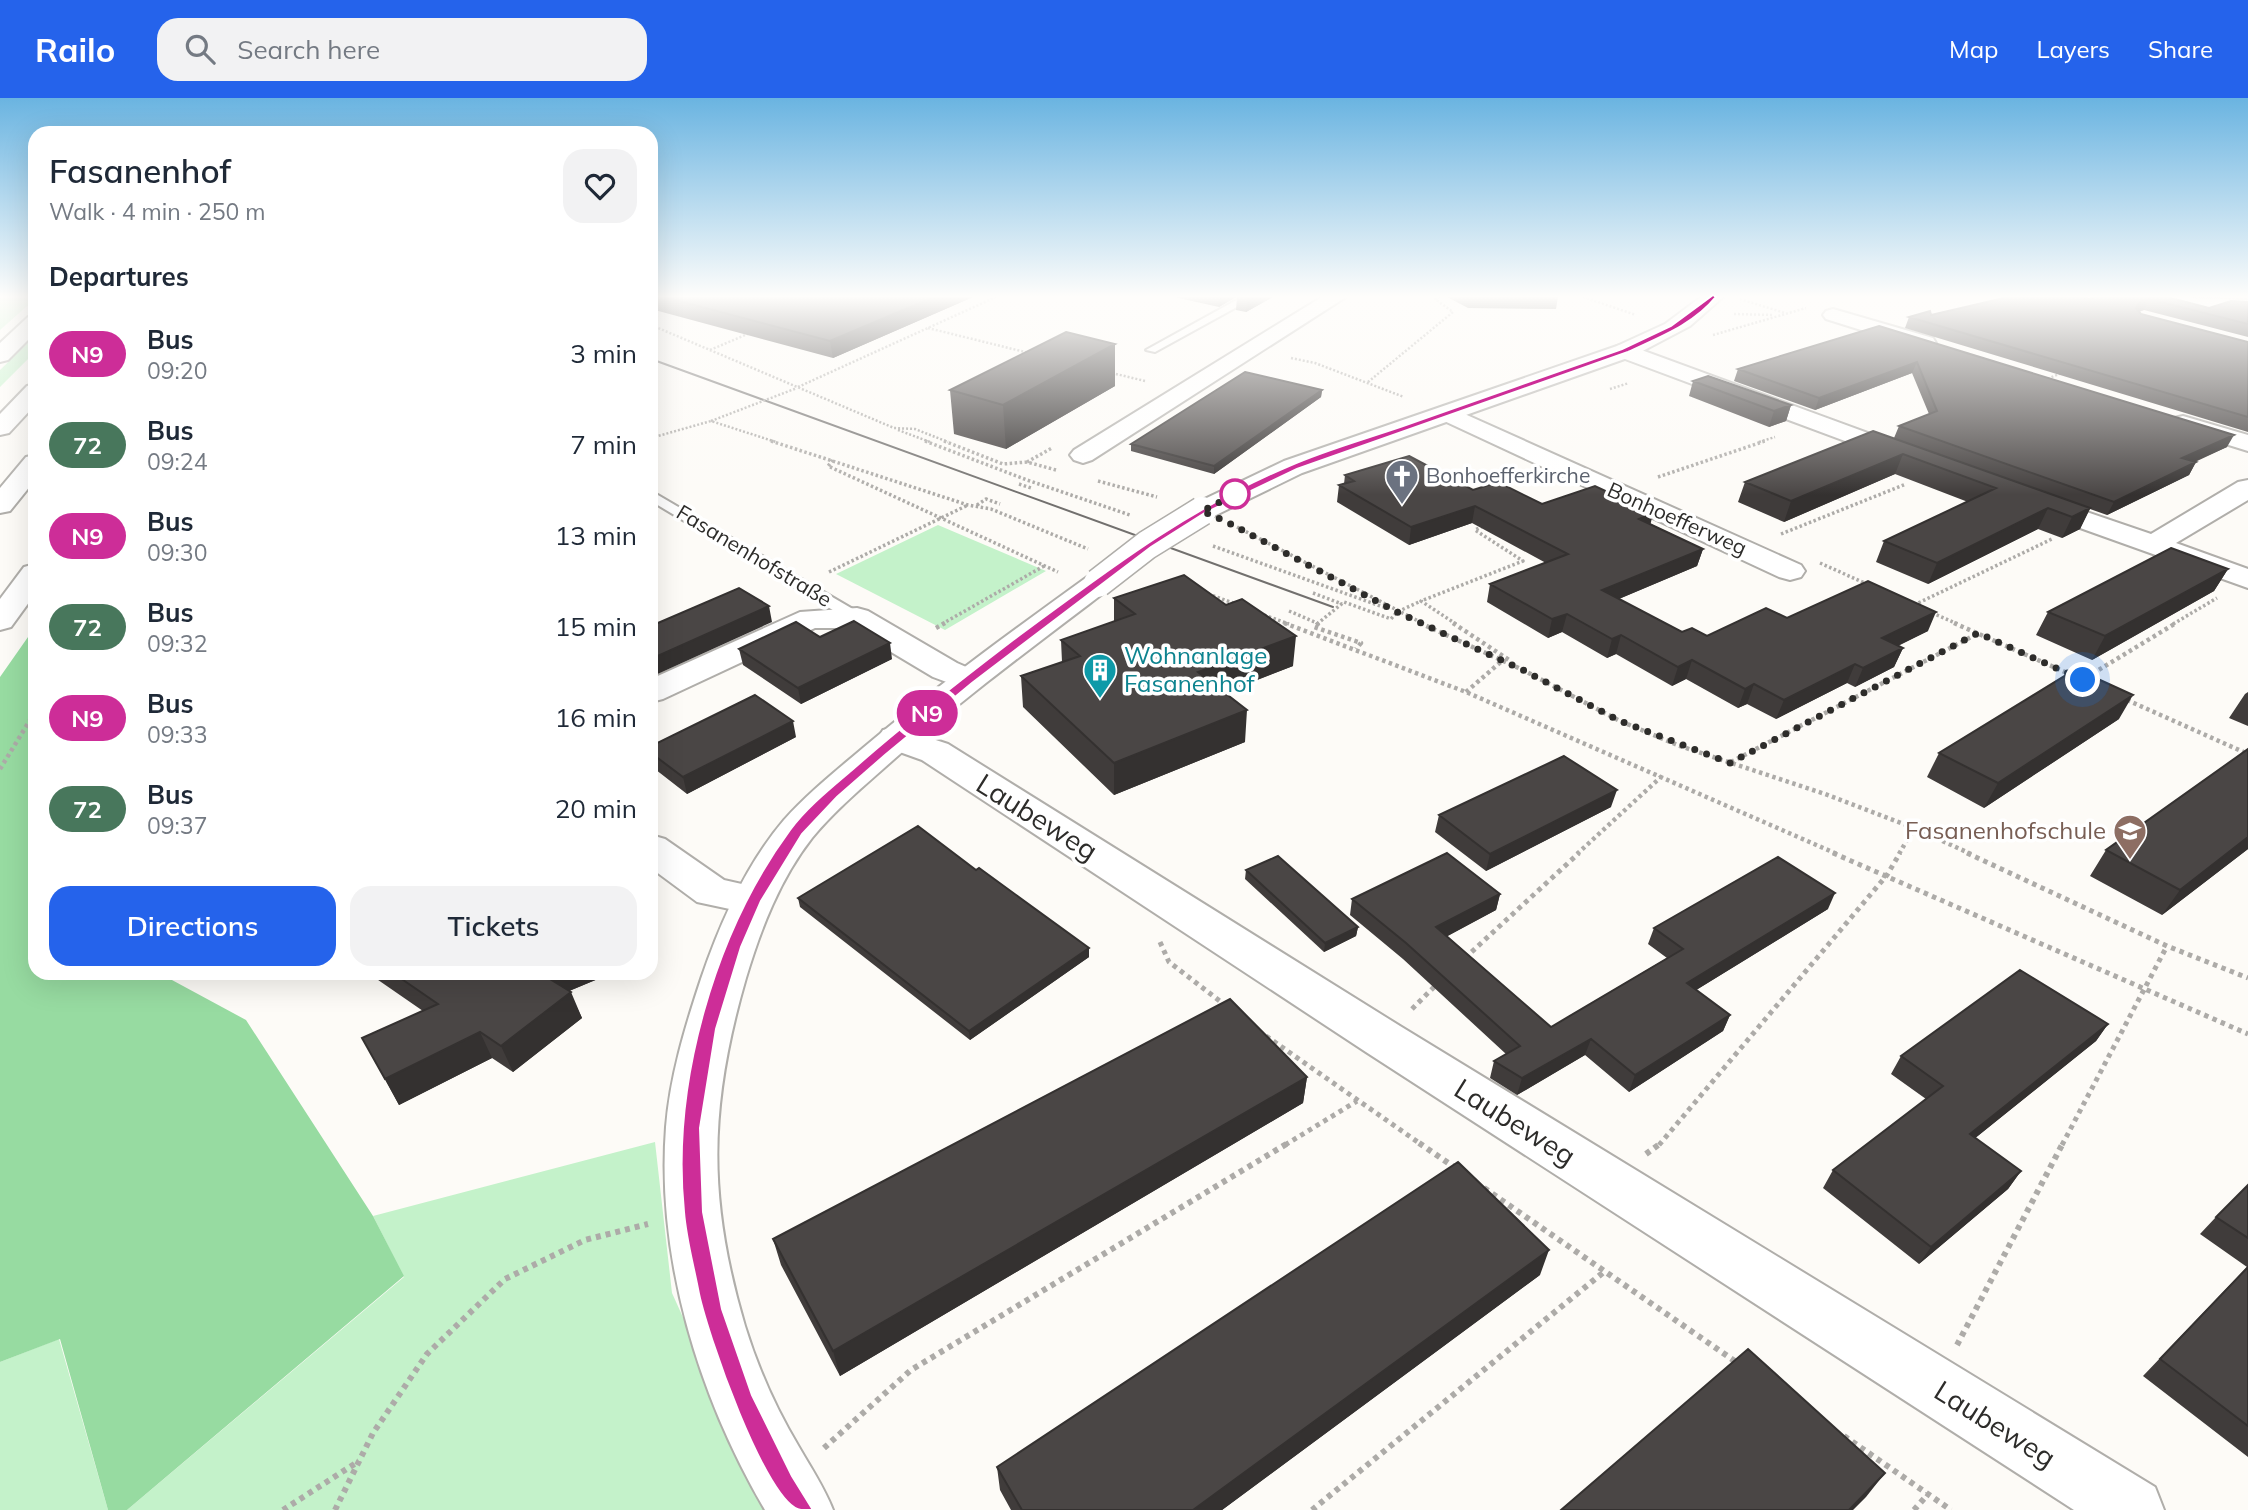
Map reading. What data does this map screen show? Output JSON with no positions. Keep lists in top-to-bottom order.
{
  "streets": {
    "main road": ["Bonhoefferweg", "Fasanenhofstraße", "Laubeweg"]
  },
  "places": {
    "church": ["Bonhoefferkirche"],
    "building": ["Wohnanlage Fasanenhof"],
    "school or university": ["Fasanenhofschule"]
  },
  "lines": ["bus line N9"],
  "page": {
    "header": "Railo",
    "search": "Search here",
    "nav": ["Map", "Layers", "Share"],
    "on_map": "N9",
    "heading": [
      ["Fasanenhof", "Walk · 4 min · 250 m"],
      "Departures"
    ],
    "list": [
      {
        "mark": "N9",
        "name": "Bus",
        "note": "09:20",
        "value": "3 min"
      },
      {
        "mark": "72",
        "name": "Bus",
        "note": "09:24",
        "value": "7 min"
      },
      {
        "mark": "N9",
        "name": "Bus",
        "note": "09:30",
        "value": "13 min"
      },
      {
        "mark": "72",
        "name": "Bus",
        "note": "09:32",
        "value": "15 min"
      },
      {
        "mark": "N9",
        "name": "Bus",
        "note": "09:33",
        "value": "16 min"
      },
      {
        "mark": "72",
        "name": "Bus",
        "note": "09:37",
        "value": "20 min"
      }
    ],
    "buttons": ["Directions", "Tickets"]
  }
}
